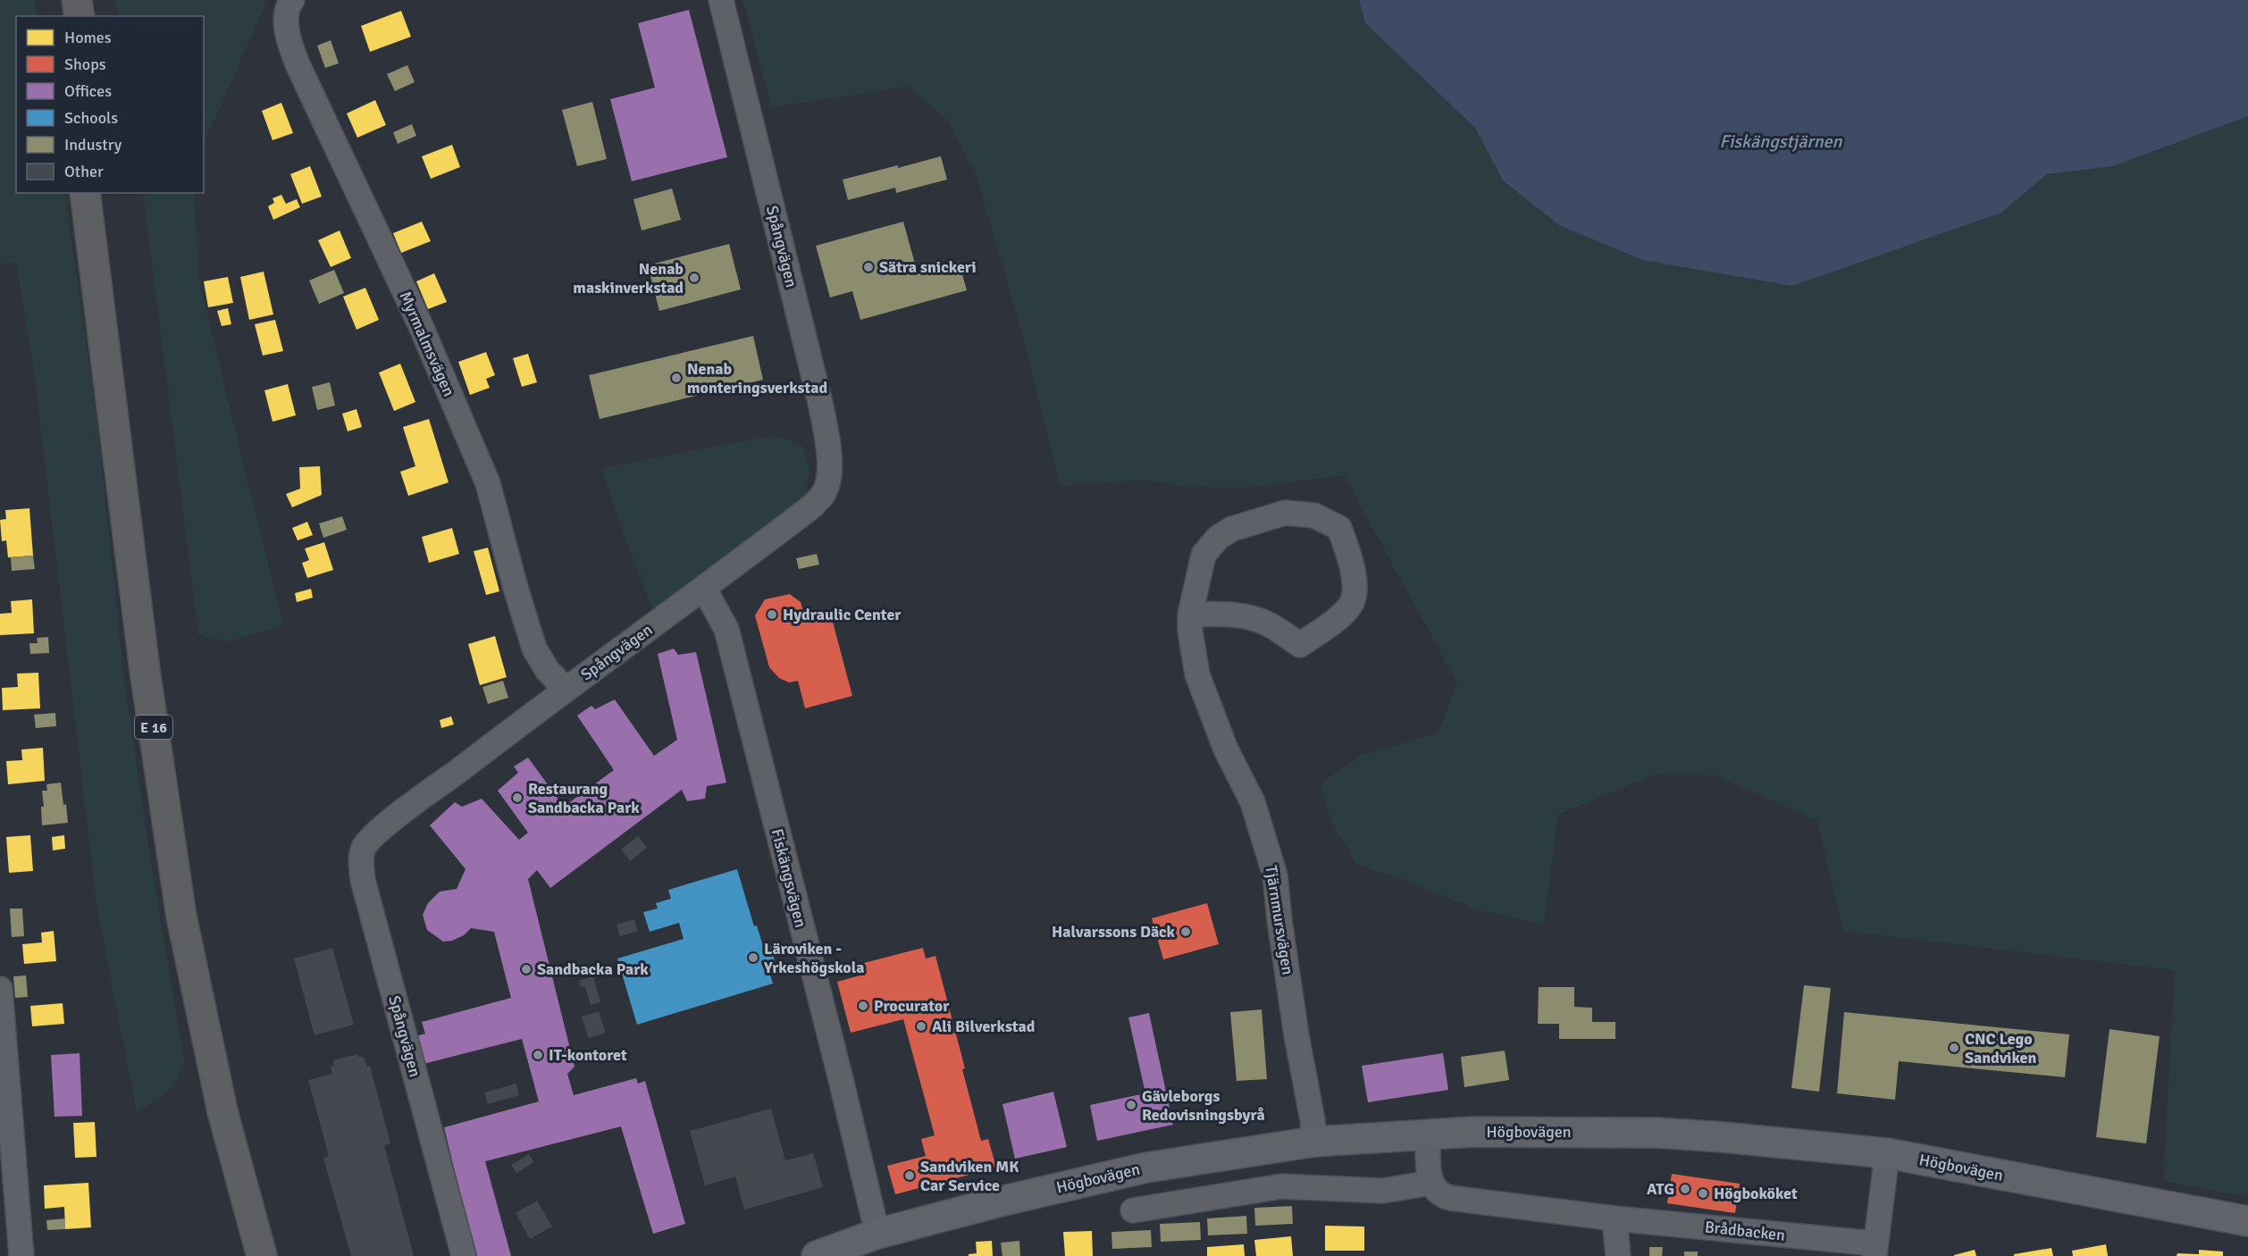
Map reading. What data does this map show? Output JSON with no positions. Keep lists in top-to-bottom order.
{
  "streets": {
    "highway": ["E 16"],
    "main road": ["Högbovägen"],
    "street": [
      "Spångvägen",
      "Myrmalmsvägen",
      "Fiskängsvägen",
      "Tjärnmursvägen",
      "Brådbacken"
    ]
  },
  "crossings": [
    ["Spångvägen", "Myrmalmsvägen"],
    ["Spångvägen", "Fiskängsvägen"],
    ["Fiskängsvägen", "Högbovägen"],
    ["Tjärnmursvägen", "Högbovägen"]
  ],
  "water": ["Fiskängstjärnen"],
  "places": [
    "Sätra snickeri",
    "Nenab maskinverkstad",
    "Nenab monteringsverkstad",
    "Hydraulic Center",
    "Restaurang Sandbacka Park",
    "Halvarssons Däck",
    "Läroviken - Yrkeshögskola",
    "Sandbacka Park",
    "Procurator",
    "Ali Bilverkstad",
    "CNC Lego Sandviken",
    "IT-kontoret",
    "Gävleborgs Redovisningsbyrå",
    "Sandviken MK Car Service",
    "ATG",
    "Högboköket"
  ],
  "legend": [
    "Homes",
    "Shops",
    "Offices",
    "Schools",
    "Industry",
    "Other"
  ]
}
